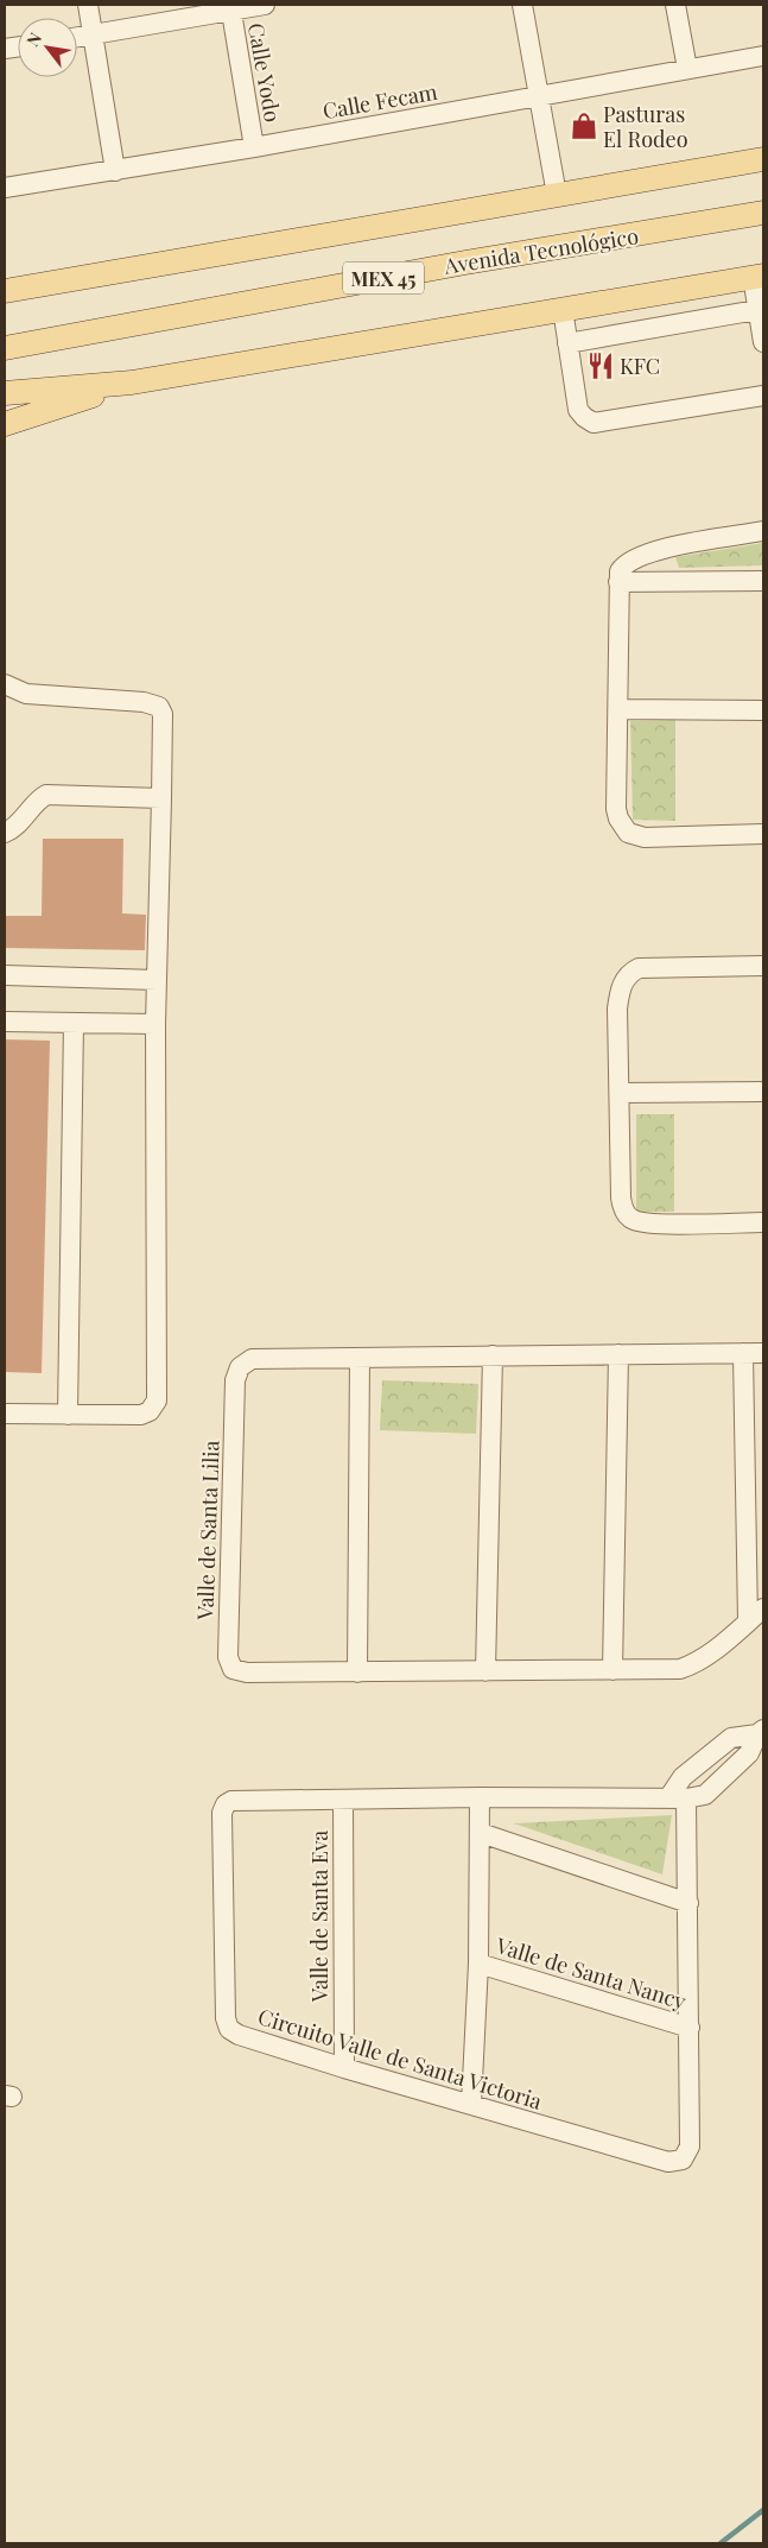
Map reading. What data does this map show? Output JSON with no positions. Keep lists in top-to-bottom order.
{
  "streets": {
    "main road": ["Avenida Tecnológico", "MEX 45"],
    "street": [
      "Calle Yodo",
      "Calle Fecam",
      "Valle de Santa Lilia",
      "Valle de Santa Eva",
      "Valle de Santa Nancy",
      "Circuito Valle de Santa Victoria"
    ]
  },
  "crossings": [
    ["Calle Yodo", "Calle Fecam"],
    ["Valle de Santa Eva", "Circuito Valle de Santa Victoria"],
    ["Valle de Santa Nancy", "Circuito Valle de Santa Victoria"]
  ],
  "places": {
    "shop": ["Pasturas El Rodeo"],
    "restaurant": ["KFC"]
  },
  "north": "top left"
}
